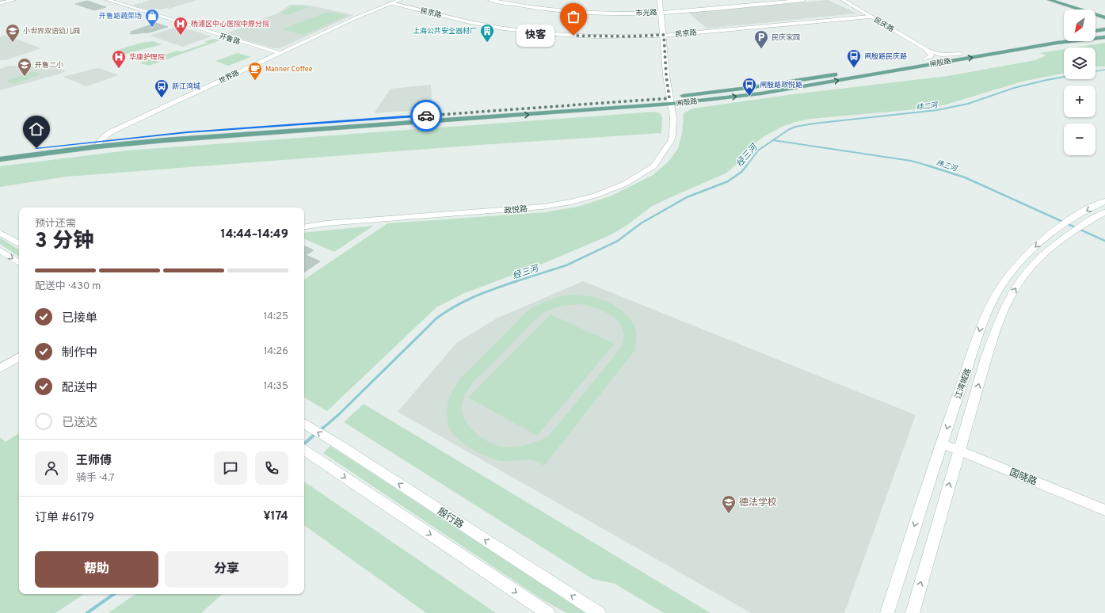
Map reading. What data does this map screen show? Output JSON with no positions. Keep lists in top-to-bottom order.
{
  "streets": {
    "main road": ["闸殷路"],
    "street": [
      "民京路",
      "市光路",
      "民庆路",
      "开鲁路",
      "世界路",
      "政悦路",
      "江湾城路",
      "国晓路",
      "殷行路"
    ]
  },
  "crossings": [
    ["民京路", "民庆路"],
    ["民京路", "世界路"],
    ["民京路", "政悦路"],
    ["市光路", "政悦路"],
    ["民庆路", "闸殷路"],
    ["开鲁路", "世界路"],
    ["闸殷路", "世界路"],
    ["闸殷路", "政悦路"],
    ["江湾城路", "国晓路"]
  ],
  "water": ["纬二河", "经三河", "纬三河"],
  "places": {
    "shop": ["开鲁路蔬菜场"],
    "other": ["快客"],
    "hospital": ["杨浦区中心医院中原分院", "华康护理院"],
    "school or university": ["小世界双语幼儿园", "开鲁二小", "德法学校"],
    "building": ["上海公共安全器材厂"],
    "parking": ["民庆家园"],
    "bus stop": ["闸殷路民庆路", "闸殷路政悦路", "新江湾城"],
    "cafe": ["Manner Coffee"]
  },
  "north": "bottom left",
  "page": {
    "map_buttons": ["+", "−"],
    "bubble": "快客",
    "heading": ["3 分钟", "预计还需", "14:44–14:49"],
    "panel": [
      "王师傅",
      "骑手 · 4.7",
      "订单 #6179",
      "¥174"
    ],
    "bar": "配送中 · 430 m",
    "list": [
      ["已接单", "14:25"],
      ["制作中", "14:26"],
      ["配送中", "14:35"],
      "已送达"
    ],
    "buttons": ["帮助", "分享"]
  }
}
